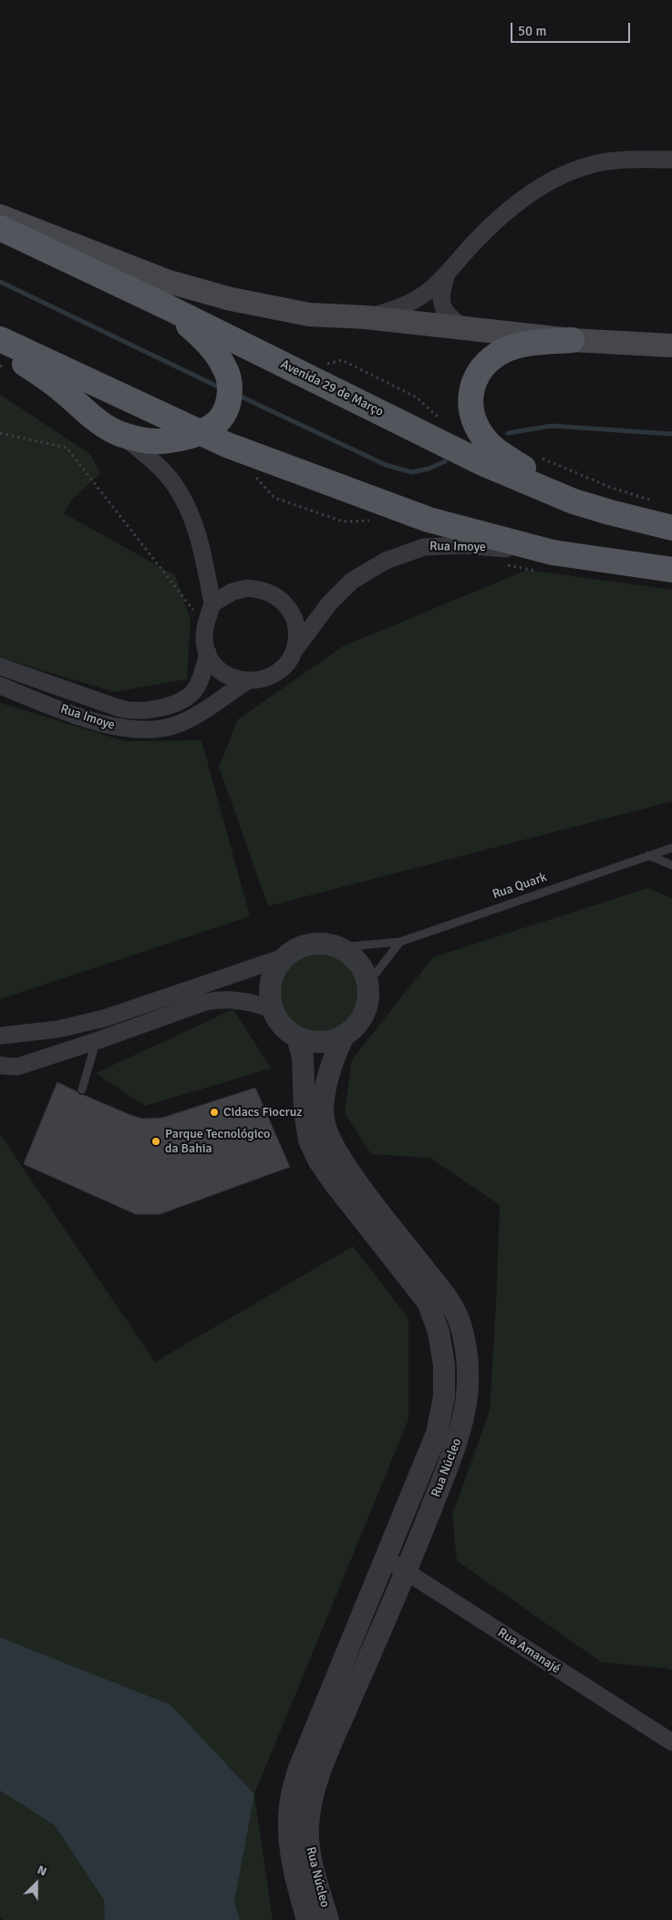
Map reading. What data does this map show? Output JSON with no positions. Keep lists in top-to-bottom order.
{
  "streets": {
    "main road": ["Avenida 29 de Março"],
    "street": ["Rua Imoye", "Rua Núcleo", "Rua Amanajé"],
    "lane": ["Rua Quark"]
  },
  "crossings": [
    ["Rua Quark", "Rua Núcleo"],
    ["Rua Núcleo", "Rua Amanajé"]
  ],
  "places": ["Cidacs Fiocruz", "Parque Tecnológico da Bahia"],
  "scale_bar": "50 m",
  "north": "top right"
}
